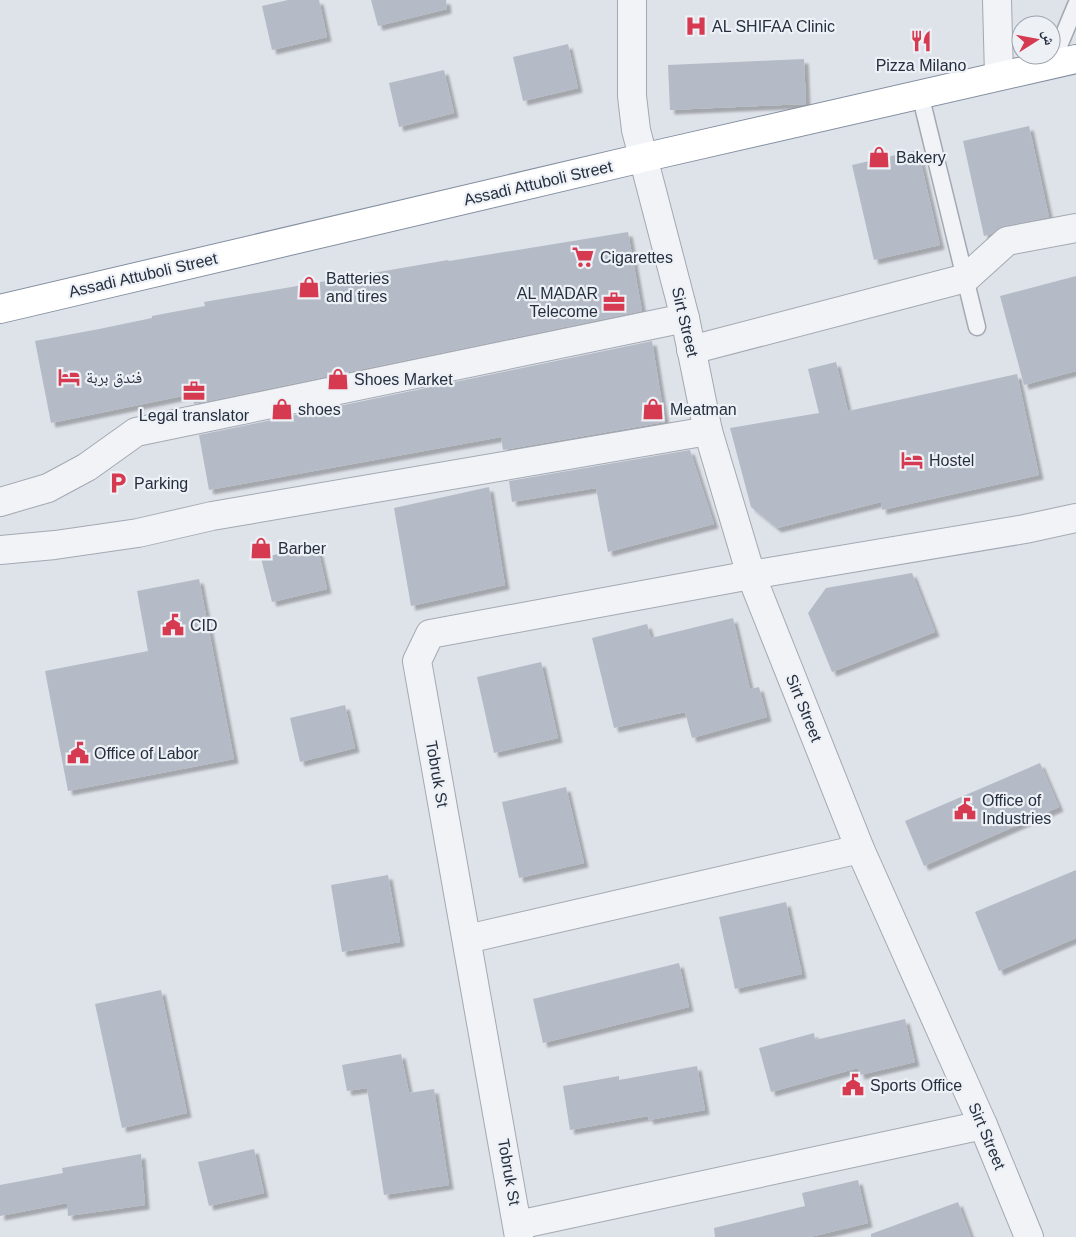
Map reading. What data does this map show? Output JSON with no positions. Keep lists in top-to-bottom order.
{
  "streets": {
    "highway": ["Assadi Attuboli Street"],
    "street": ["Sirt Street", "Tobruk St"]
  },
  "crossings": [
    ["Assadi Attuboli Street", "Sirt Street"],
    ["Sirt Street", "Tobruk St"]
  ],
  "places": {
    "hospital": ["AL SHIFAA Clinic"],
    "restaurant": ["Pizza Milano"],
    "shop": [
      "Bakery",
      "Batteries and tires",
      "Shoes Market",
      "shoes",
      "Meatman",
      "Barber"
    ],
    "supermarket": ["Cigarettes"],
    "office": ["AL MADAR Telecome", "Legal translator"],
    "hotel": ["فندق بربة", "Hostel"],
    "parking": ["Parking"],
    "public building": [
      "CID",
      "Office of Labor",
      "Office of Industries",
      "Sports Office"
    ]
  },
  "north": "right"
}
